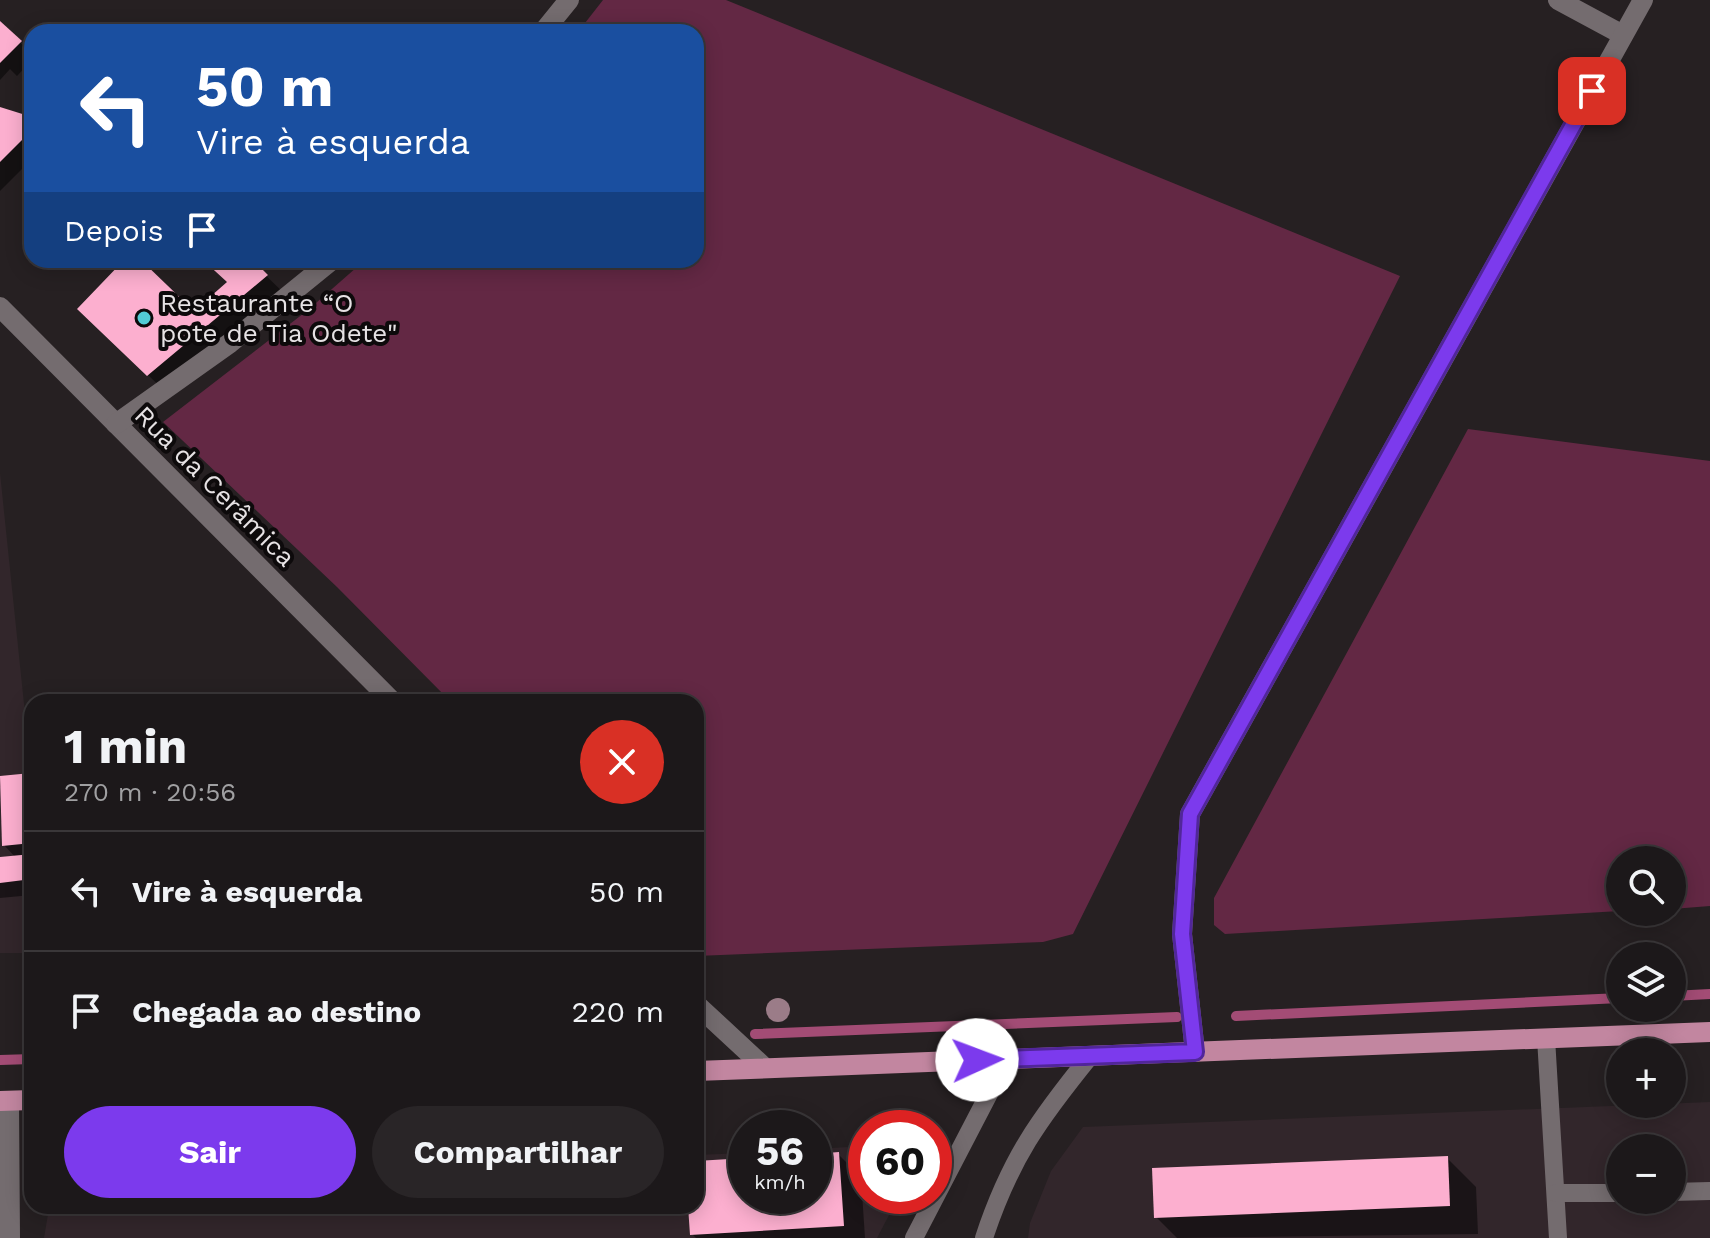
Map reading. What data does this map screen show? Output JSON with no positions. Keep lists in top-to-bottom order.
{
  "streets": {
    "street": ["Rua da Cerâmica"]
  },
  "places": ["Restaurante “O pote de Tia Odete\""],
  "page": {
    "turn": ["50 m", "Vire à esquerda"],
    "then": "Depois",
    "heading": ["1 min", "270 m · 20:56"],
    "list": [
      {
        "name": "Vire à esquerda",
        "value": "50 m"
      },
      {
        "name": "Chegada ao destino",
        "value": "220 m"
      }
    ],
    "map_buttons": ["+", "−"],
    "buttons": ["Sair", "Compartilhar"],
    "speed": "56 km/h",
    "limit": "60"
  }
}
